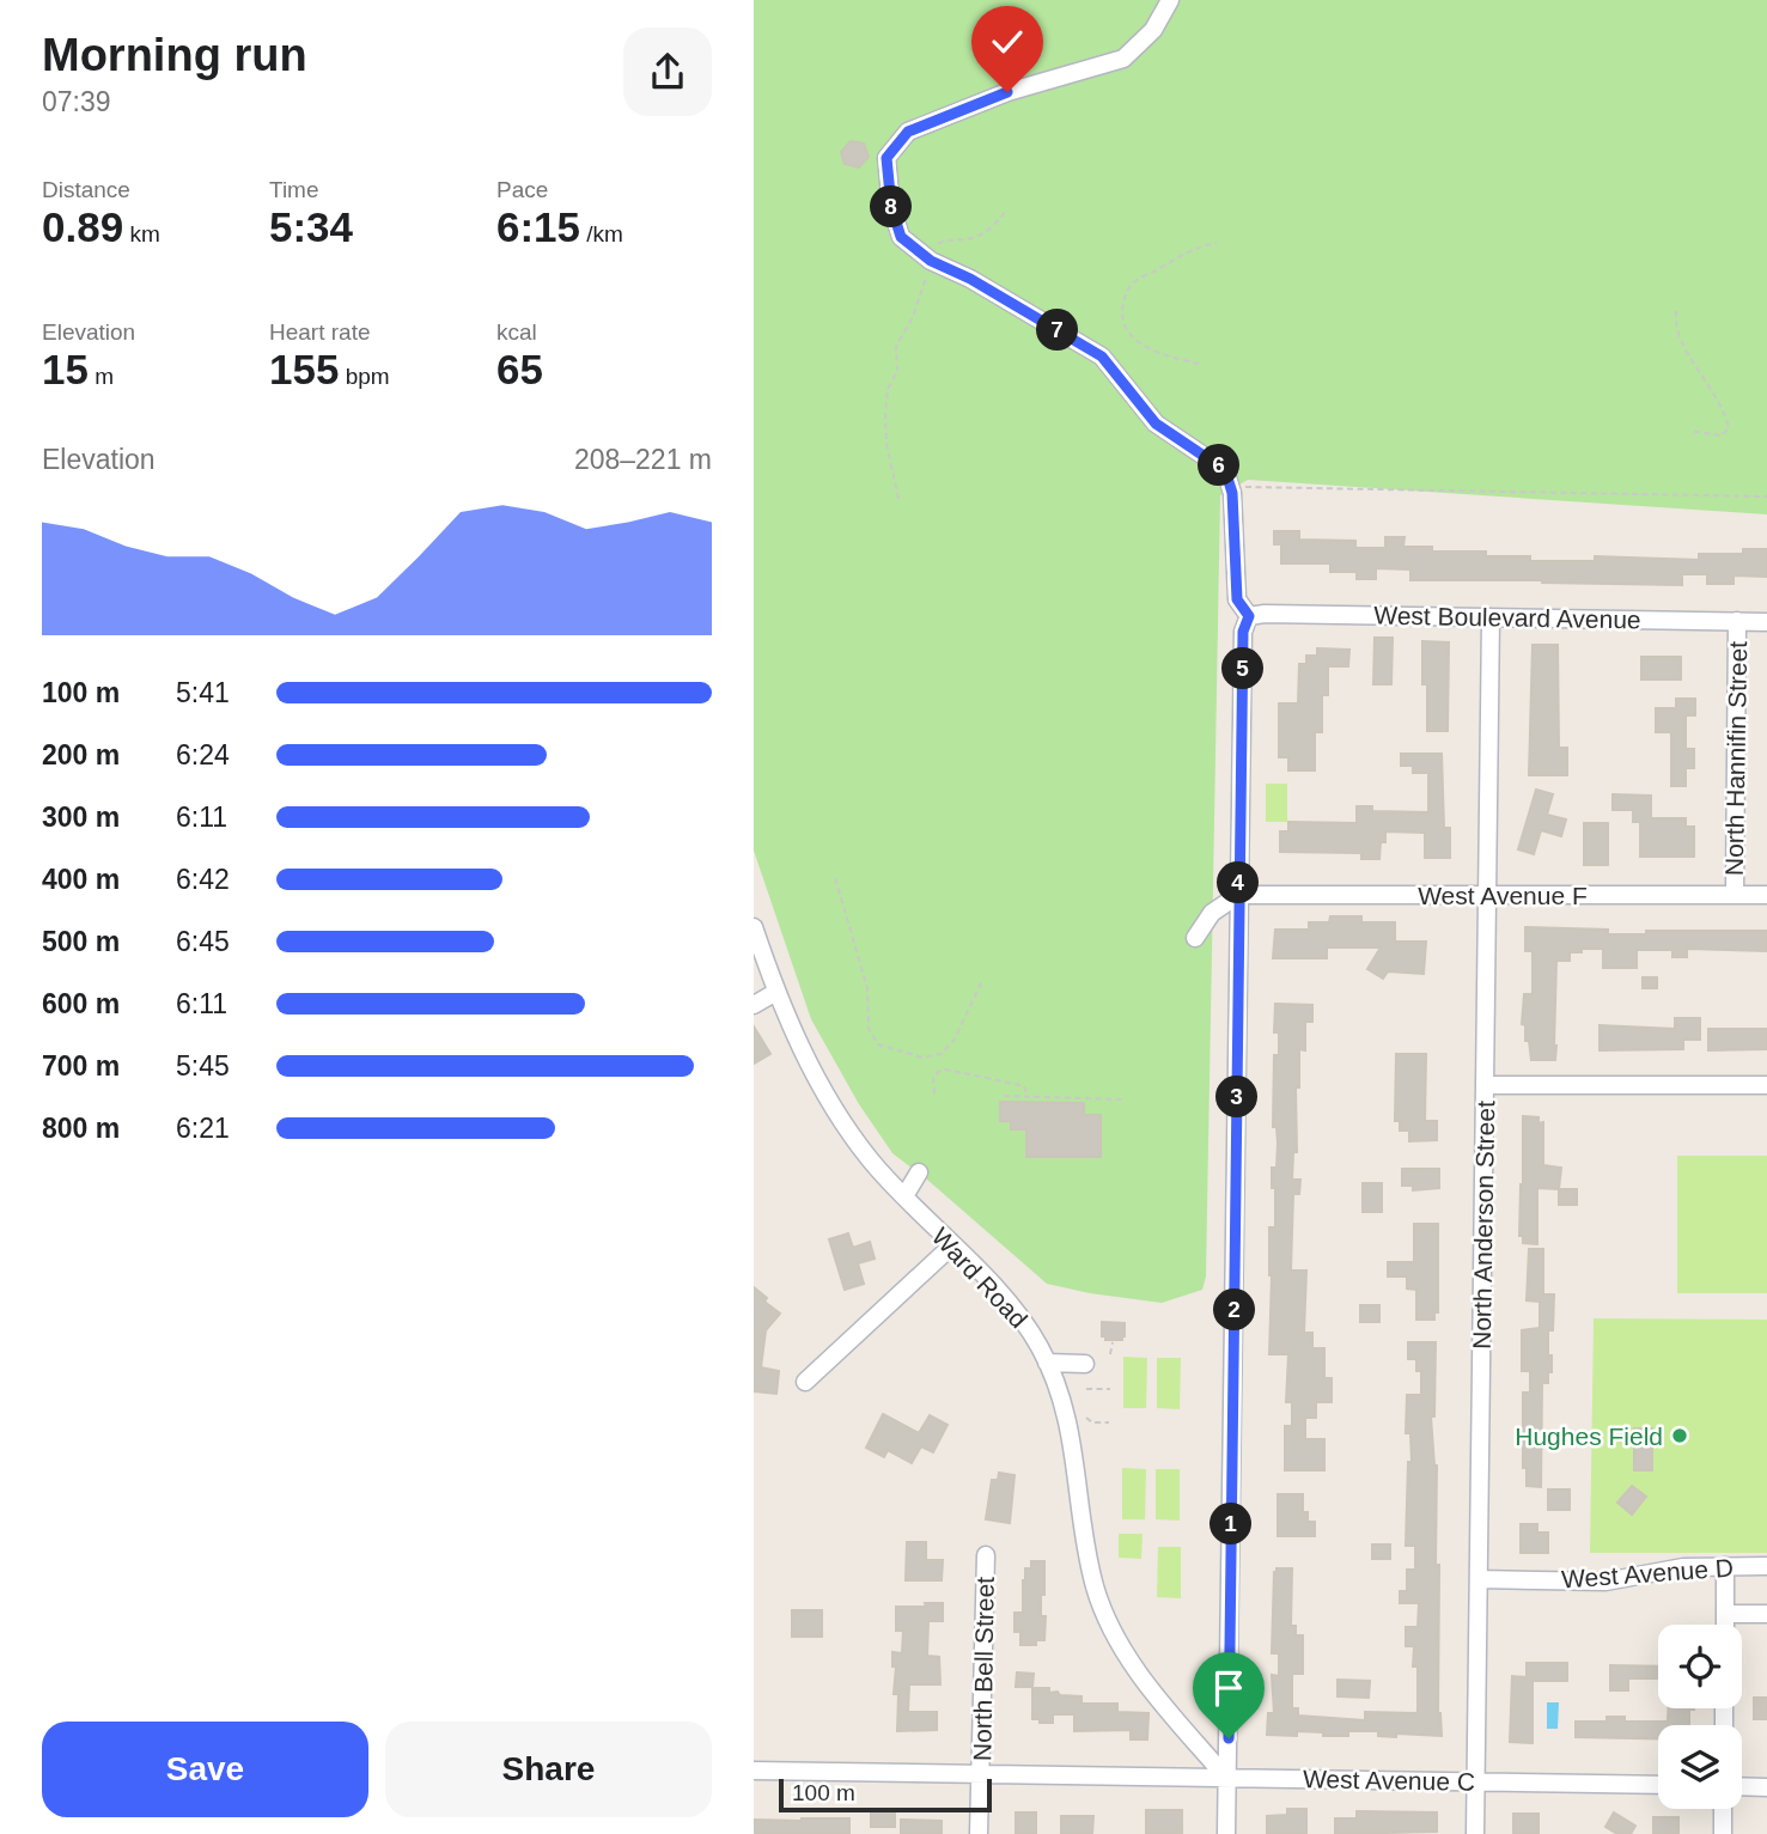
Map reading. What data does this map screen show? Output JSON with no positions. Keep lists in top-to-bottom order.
{
  "streets": {
    "street": [
      "West Boulevard Avenue",
      "North Hannifin Street",
      "West Avenue F",
      "North Anderson Street",
      "Ward Road",
      "West Avenue D",
      "North Bell Street",
      "West Avenue C"
    ]
  },
  "crossings": [
    ["West Boulevard Avenue", "North Hannifin Street"],
    ["West Boulevard Avenue", "North Anderson Street"],
    ["North Hannifin Street", "West Avenue F"],
    ["West Avenue F", "North Anderson Street"],
    ["North Anderson Street", "West Avenue D"],
    ["North Anderson Street", "West Avenue C"],
    ["Ward Road", "West Avenue C"],
    ["North Bell Street", "West Avenue C"]
  ],
  "places": ["Hughes Field"],
  "scale_bar": "100 m",
  "page": {
    "heading": ["Morning run", "07:39"],
    "stats": [
      ["Distance", "0.89 km"],
      ["Time", "5:34"],
      ["Pace", "6:15 /km"],
      ["Elevation", "15 m"],
      ["Heart rate", "155 bpm"],
      ["kcal", "65"]
    ],
    "pins": [
      "8",
      "7",
      "6",
      "5",
      "4",
      "3",
      "2",
      "1"
    ],
    "chart": ["Elevation", "208–221 m"],
    "list": [
      {
        "name": "100 m",
        "note": "5:41"
      },
      {
        "name": "200 m",
        "note": "6:24"
      },
      {
        "name": "300 m",
        "note": "6:11"
      },
      {
        "name": "400 m",
        "note": "6:42"
      },
      {
        "name": "500 m",
        "note": "6:45"
      },
      {
        "name": "600 m",
        "note": "6:11"
      },
      {
        "name": "700 m",
        "note": "5:45"
      },
      {
        "name": "800 m",
        "note": "6:21"
      }
    ],
    "buttons": ["Save", "Share"],
    "scale": "100 m"
  }
}
